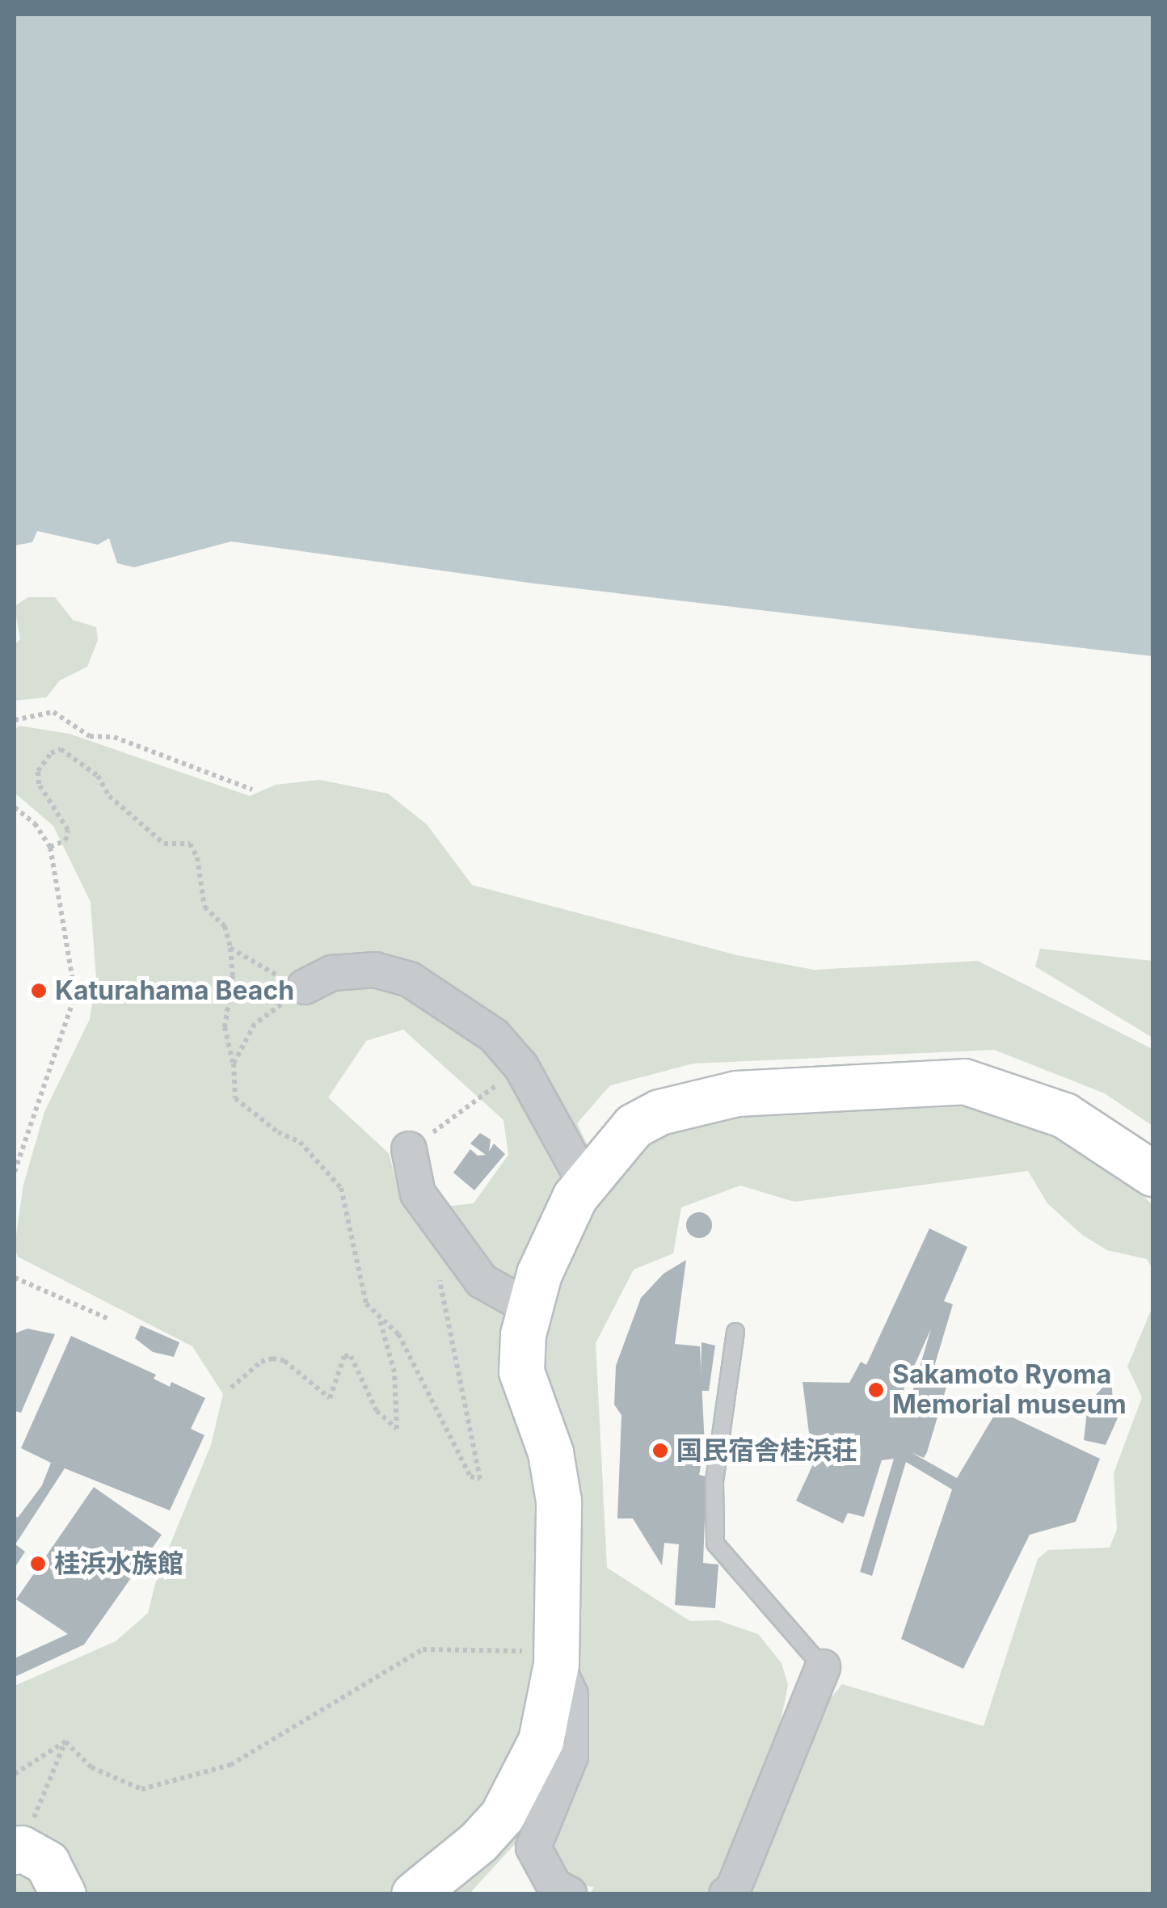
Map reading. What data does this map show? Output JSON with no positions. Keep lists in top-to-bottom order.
{
  "places": [
    "Katurahama Beach",
    "Sakamoto Ryoma Memorial museum",
    "国民宿舎桂浜荘",
    "桂浜水族館"
  ]
}
